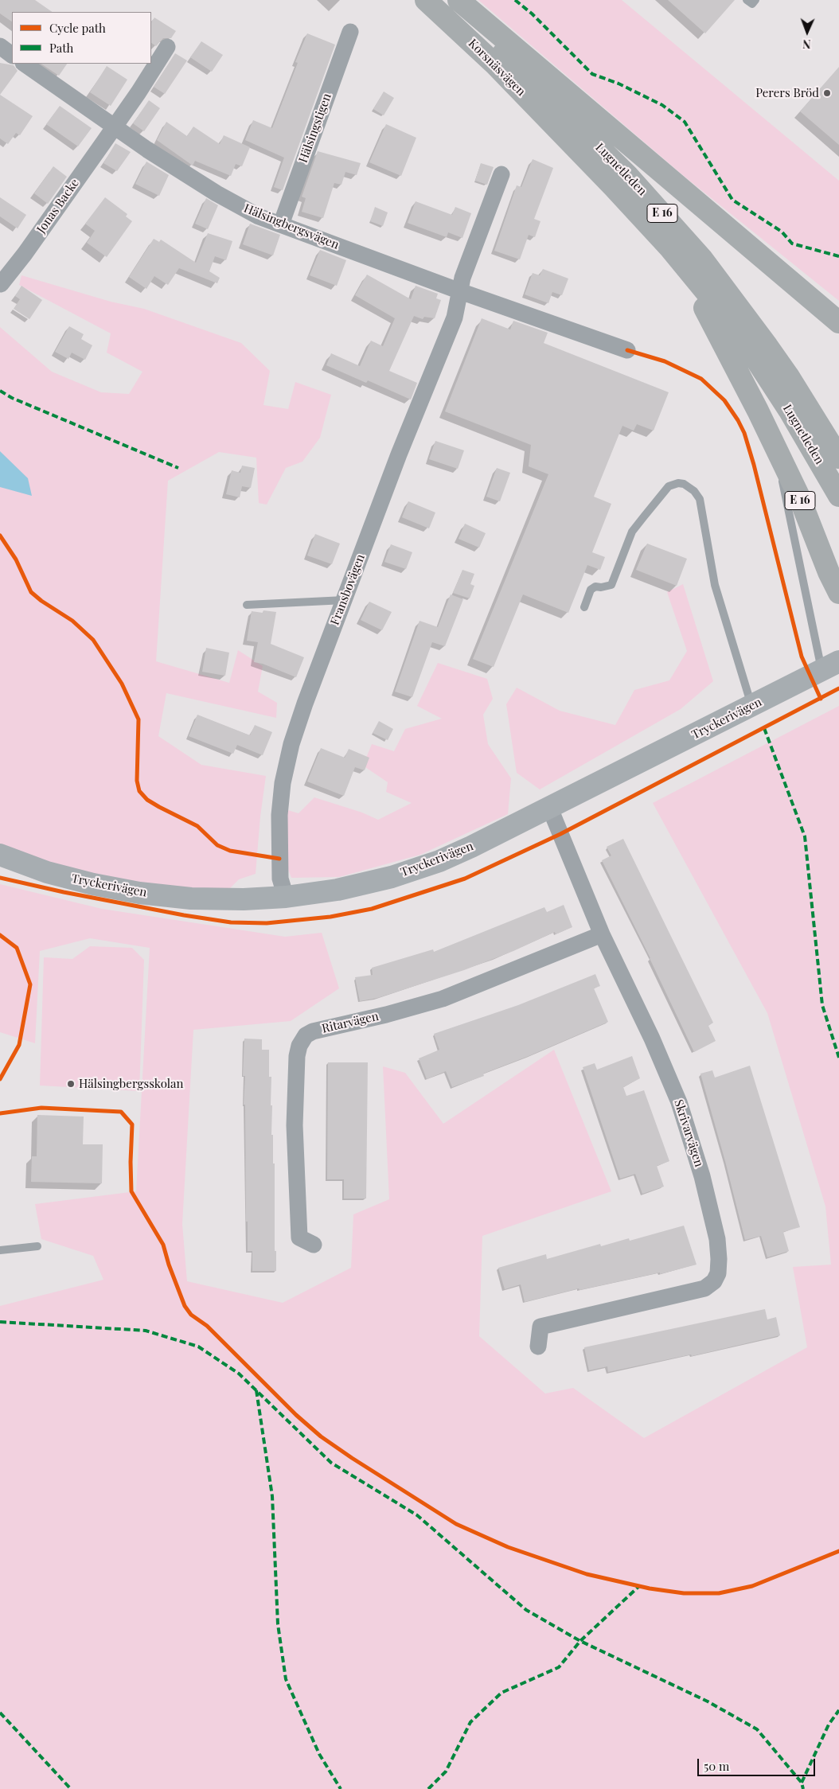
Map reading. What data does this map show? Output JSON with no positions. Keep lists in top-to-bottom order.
{
  "streets": {
    "highway": ["Korsnäsvägen", "Lugnetleden", "E 16"],
    "street": [
      "Hälsingstigen",
      "Jonas Backe",
      "Hälsingbergsvägen",
      "Fransbovägen",
      "Tryckerivägen",
      "Ritarvägen",
      "Skrivarvägen"
    ]
  },
  "crossings": [
    ["Korsnäsvägen", "Lugnetleden"],
    ["Korsnäsvägen", "E 16"],
    ["Hälsingstigen", "Hälsingbergsvägen"],
    ["Lugnetleden", "E 16"],
    ["Jonas Backe", "Hälsingbergsvägen"],
    ["Hälsingbergsvägen", "Fransbovägen"],
    ["Fransbovägen", "Tryckerivägen"],
    ["Tryckerivägen", "Skrivarvägen"],
    ["Ritarvägen", "Skrivarvägen"]
  ],
  "places": ["Perers Bröd", "Hälsingbergsskolan"],
  "legend": ["Cycle path", "Path"],
  "scale_bar": "50 m",
  "north": "bottom"
}
